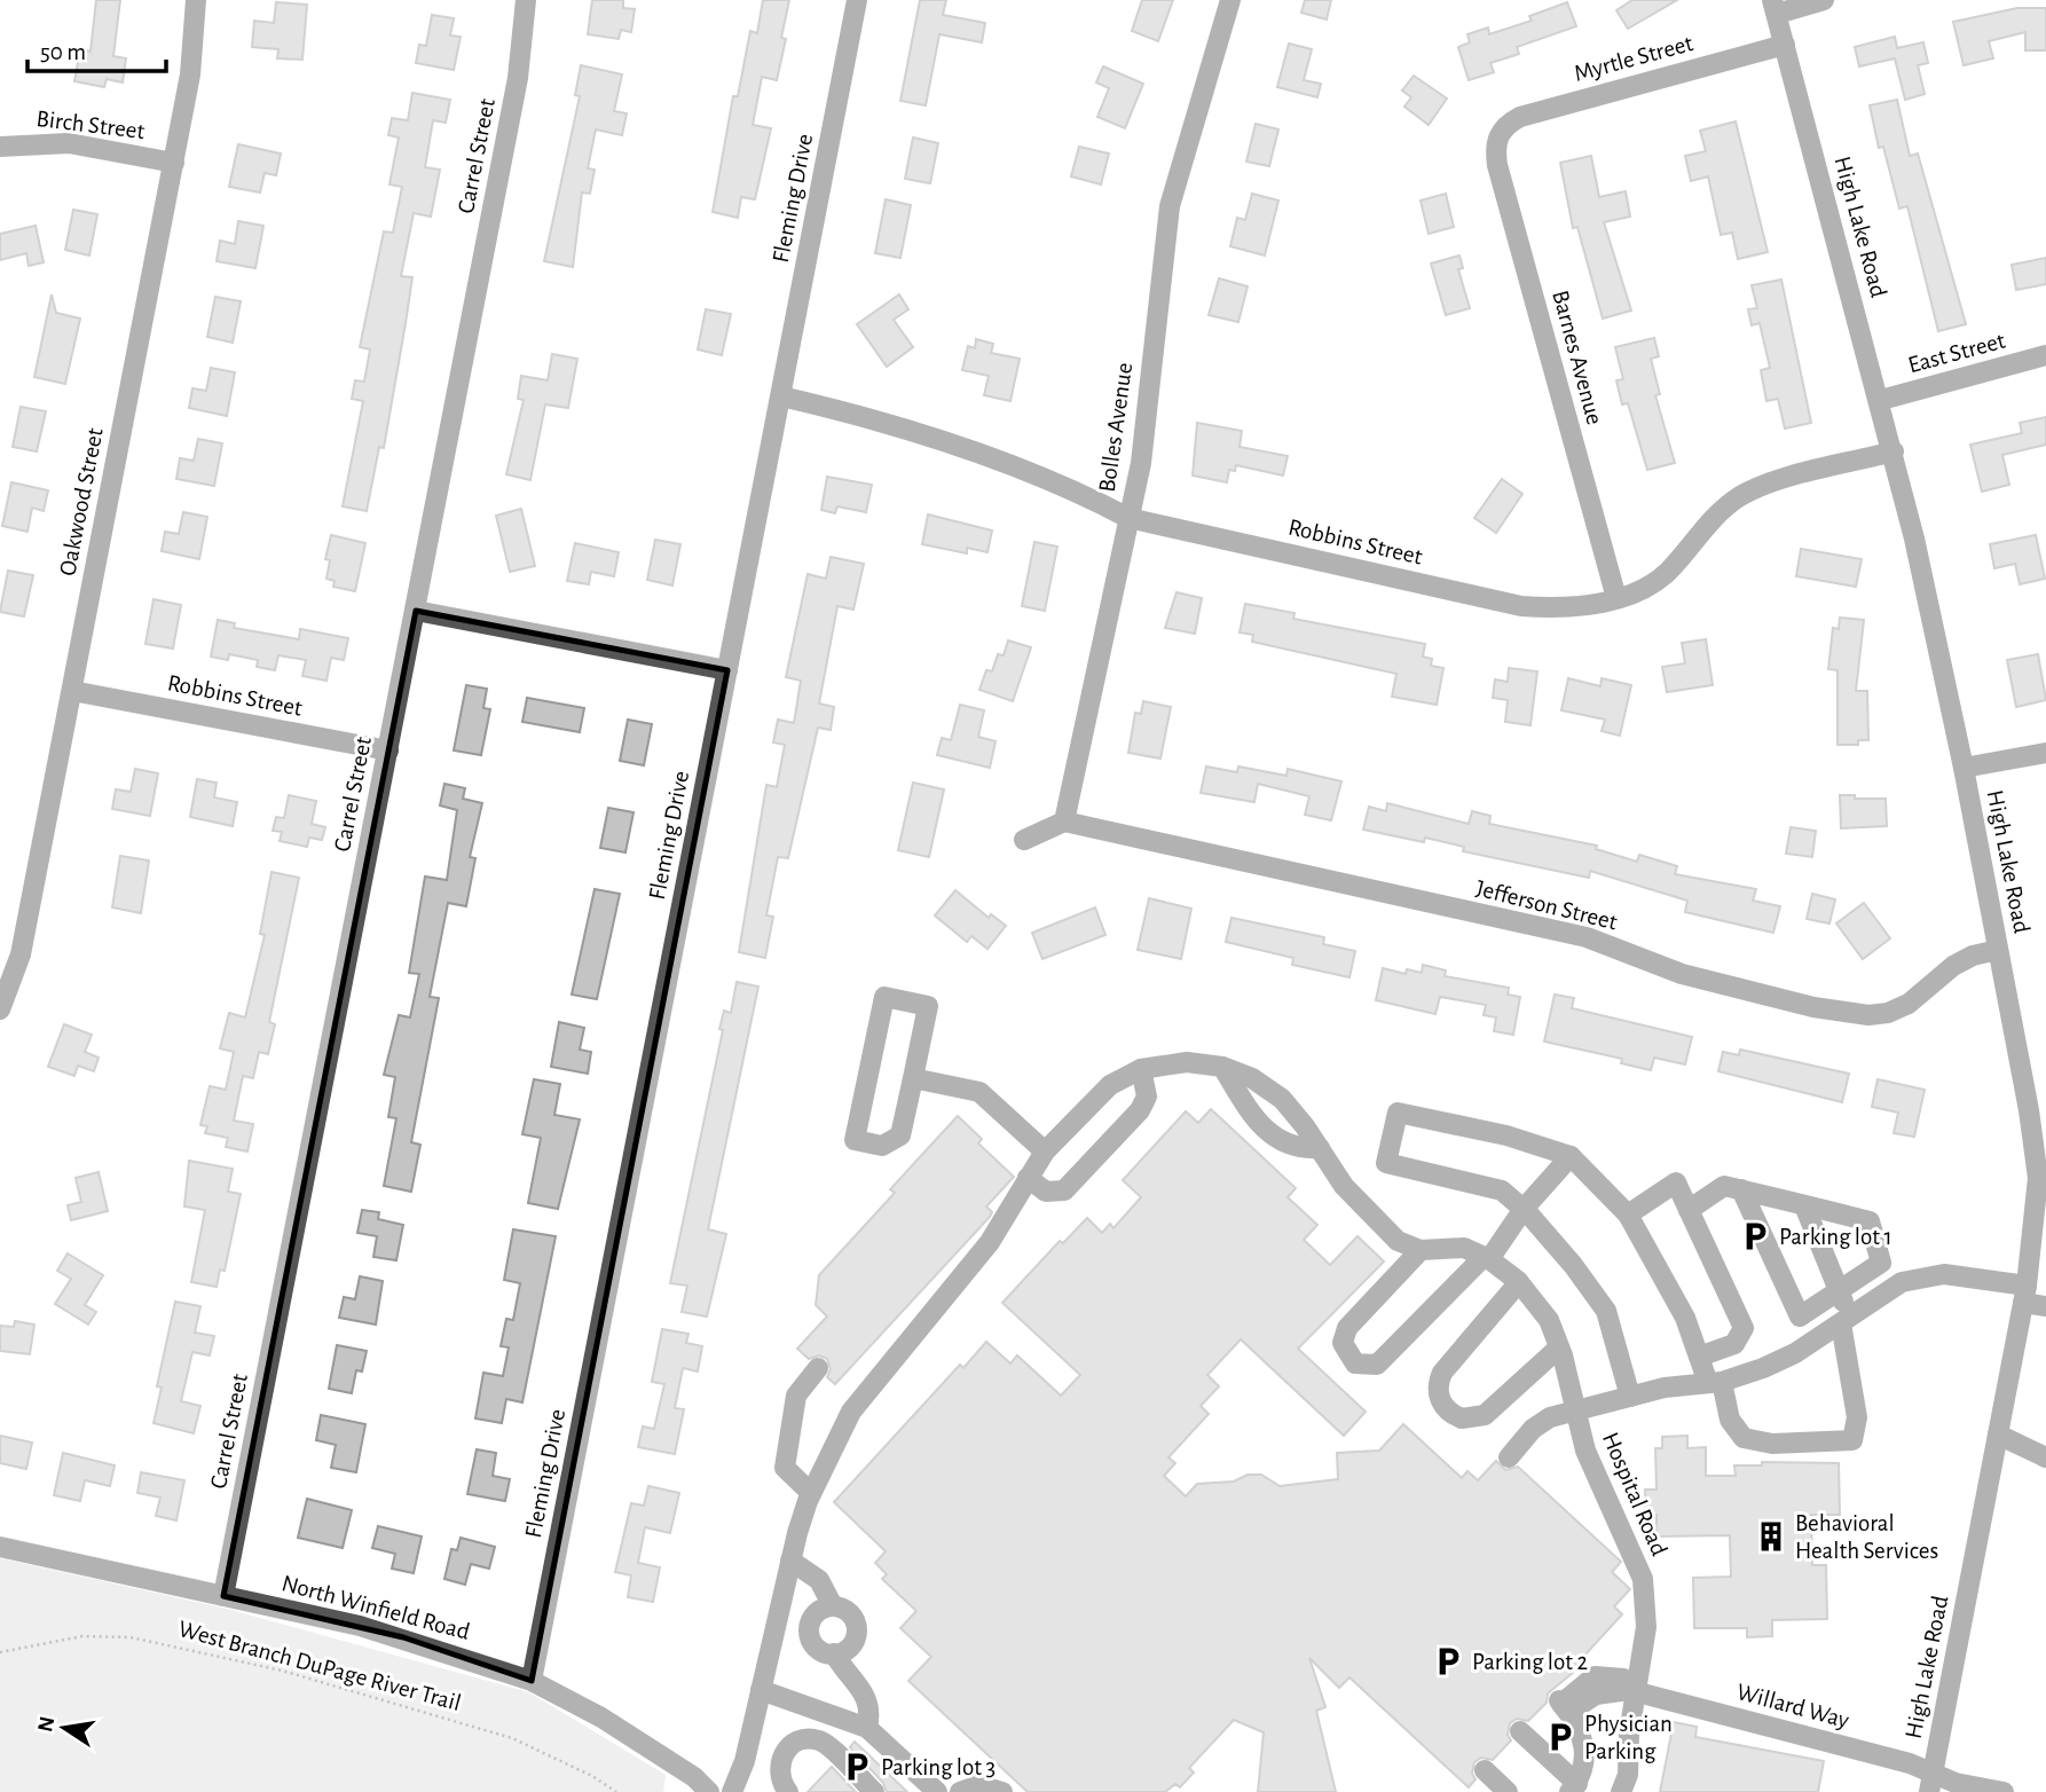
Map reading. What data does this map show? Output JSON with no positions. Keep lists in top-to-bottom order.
{
  "streets": {
    "street": [
      "Myrtle Street",
      "Birch Street",
      "Carrel Street",
      "Fleming Drive",
      "High Lake Road",
      "East Street",
      "Barnes Avenue",
      "Bolles Avenue",
      "Oakwood Street",
      "Robbins Street",
      "Jefferson Street",
      "Hospital Road",
      "North Winfield Road",
      "Willard Way"
    ],
    "path": ["West Branch DuPage River Trail"]
  },
  "crossings": [
    ["Myrtle Street", "High Lake Road"],
    ["Myrtle Street", "Barnes Avenue"],
    ["Birch Street", "Oakwood Street"],
    ["Carrel Street", "Robbins Street"],
    ["Carrel Street", "North Winfield Road"],
    ["Fleming Drive", "Robbins Street"],
    ["Fleming Drive", "North Winfield Road"],
    ["High Lake Road", "East Street"],
    ["High Lake Road", "Robbins Street"],
    ["High Lake Road", "Jefferson Street"],
    ["High Lake Road", "Willard Way"],
    ["Barnes Avenue", "Robbins Street"],
    ["Bolles Avenue", "Robbins Street"],
    ["Bolles Avenue", "Jefferson Street"],
    ["Oakwood Street", "Robbins Street"],
    ["Hospital Road", "Willard Way"]
  ],
  "places": {
    "parking": [
      "Parking lot 1",
      "Parking lot 2",
      "Physician Parking",
      "Parking lot 3"
    ],
    "building": ["Behavioral Health Services"]
  },
  "scale_bar": "50 m",
  "north": "left"
}
